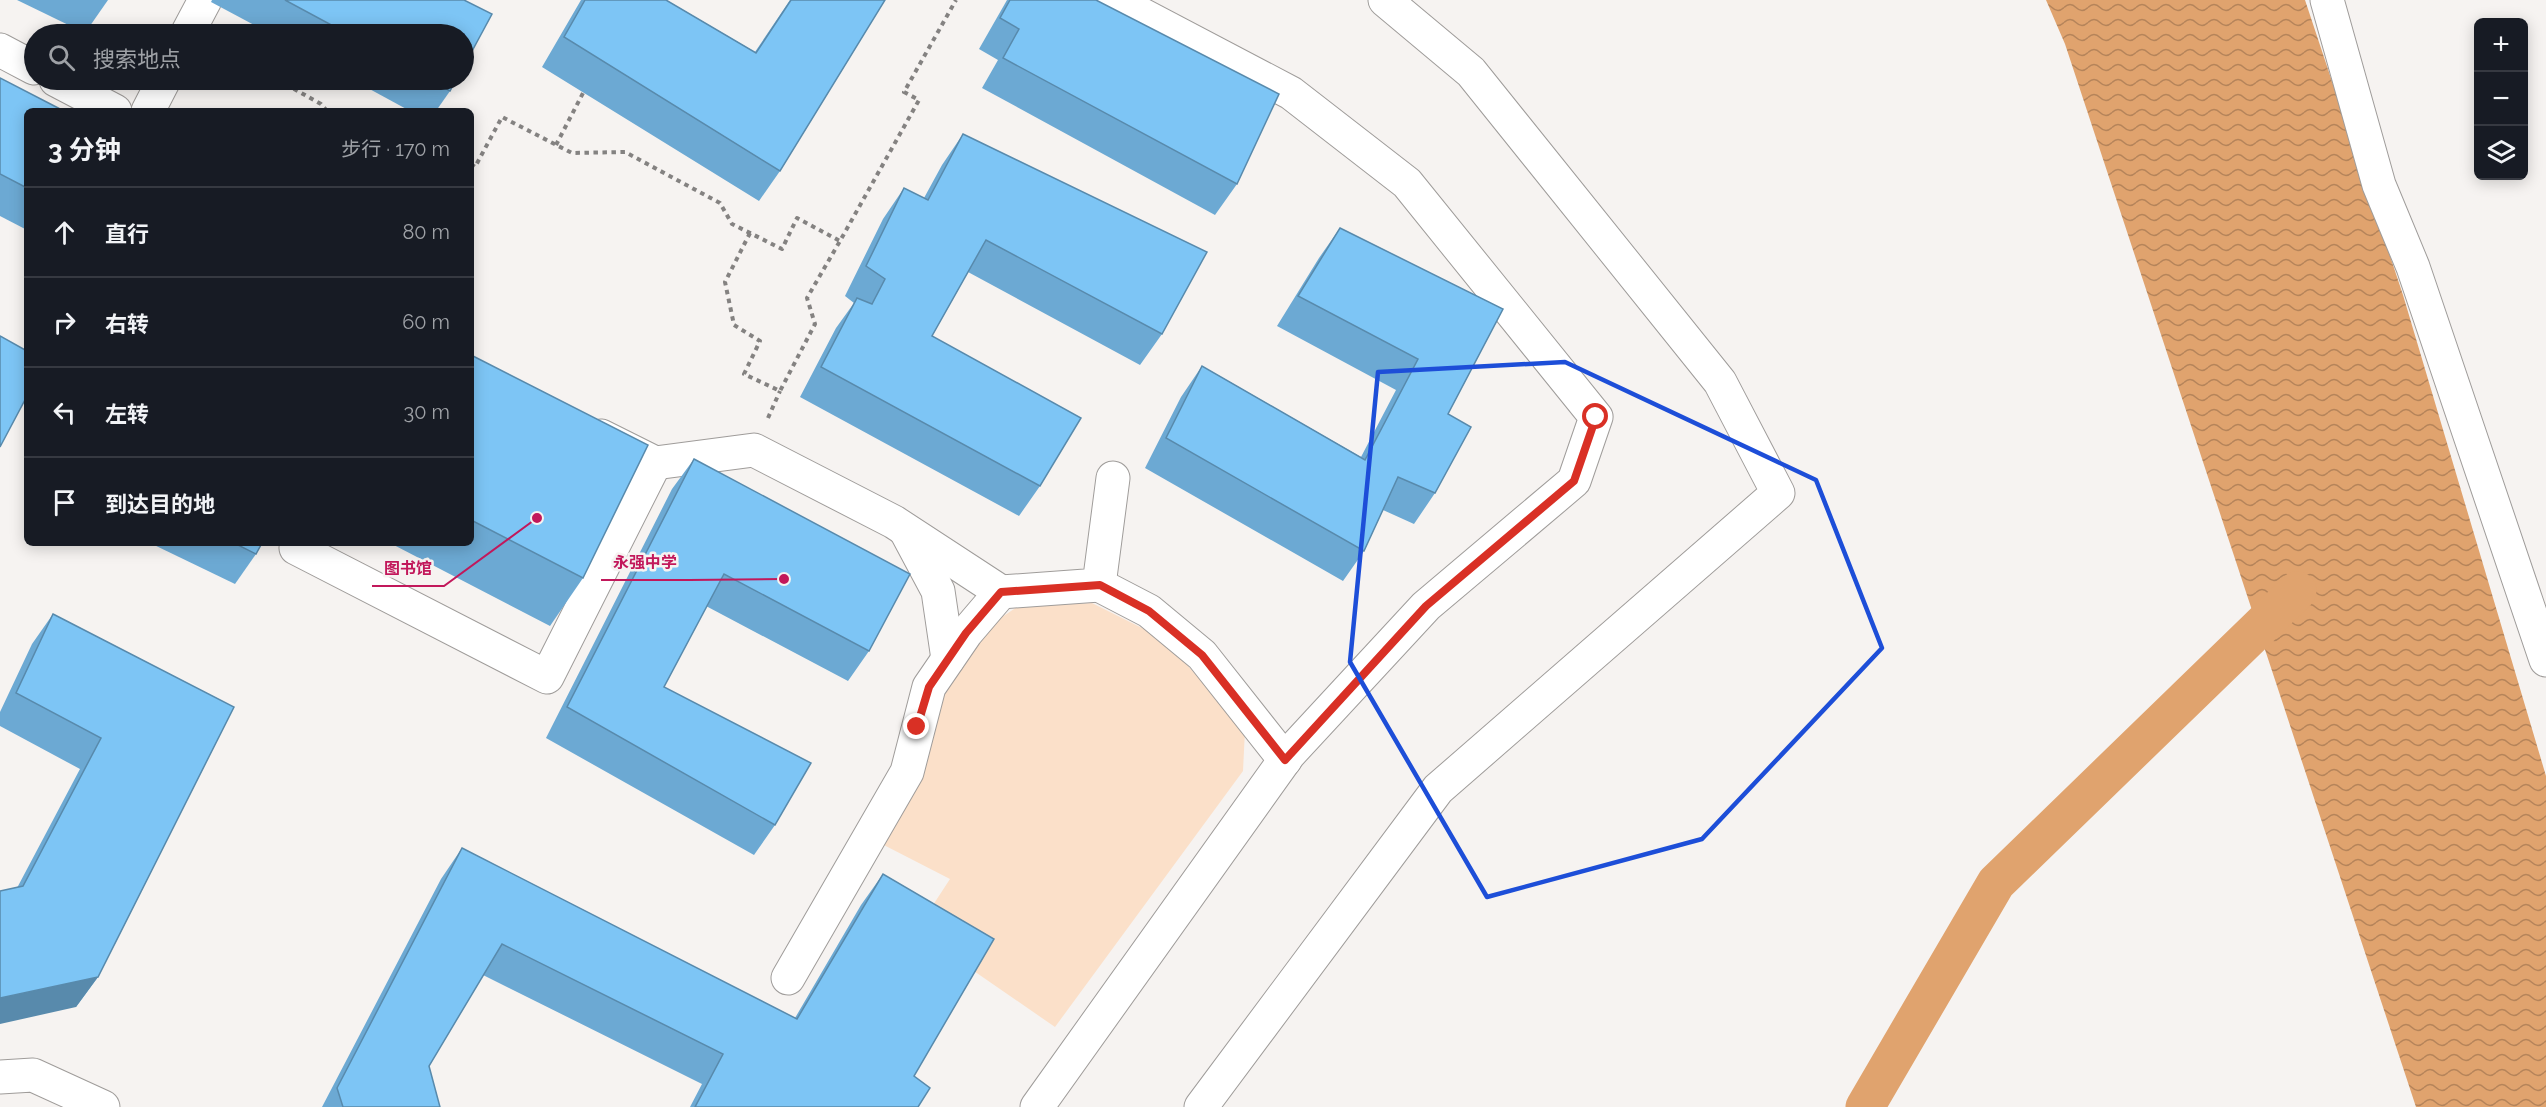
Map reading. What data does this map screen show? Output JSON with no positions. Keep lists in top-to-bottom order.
{
  "places": ["图书馆", "永强中学"],
  "page": {
    "map_buttons": ["+", "−"],
    "search": "搜索地点",
    "heading": ["3 分钟", "步行 · 170 m"],
    "list": [
      ["直行", "80 m"],
      ["右转", "60 m"],
      ["左转", "30 m"],
      "到达目的地"
    ]
  }
}
